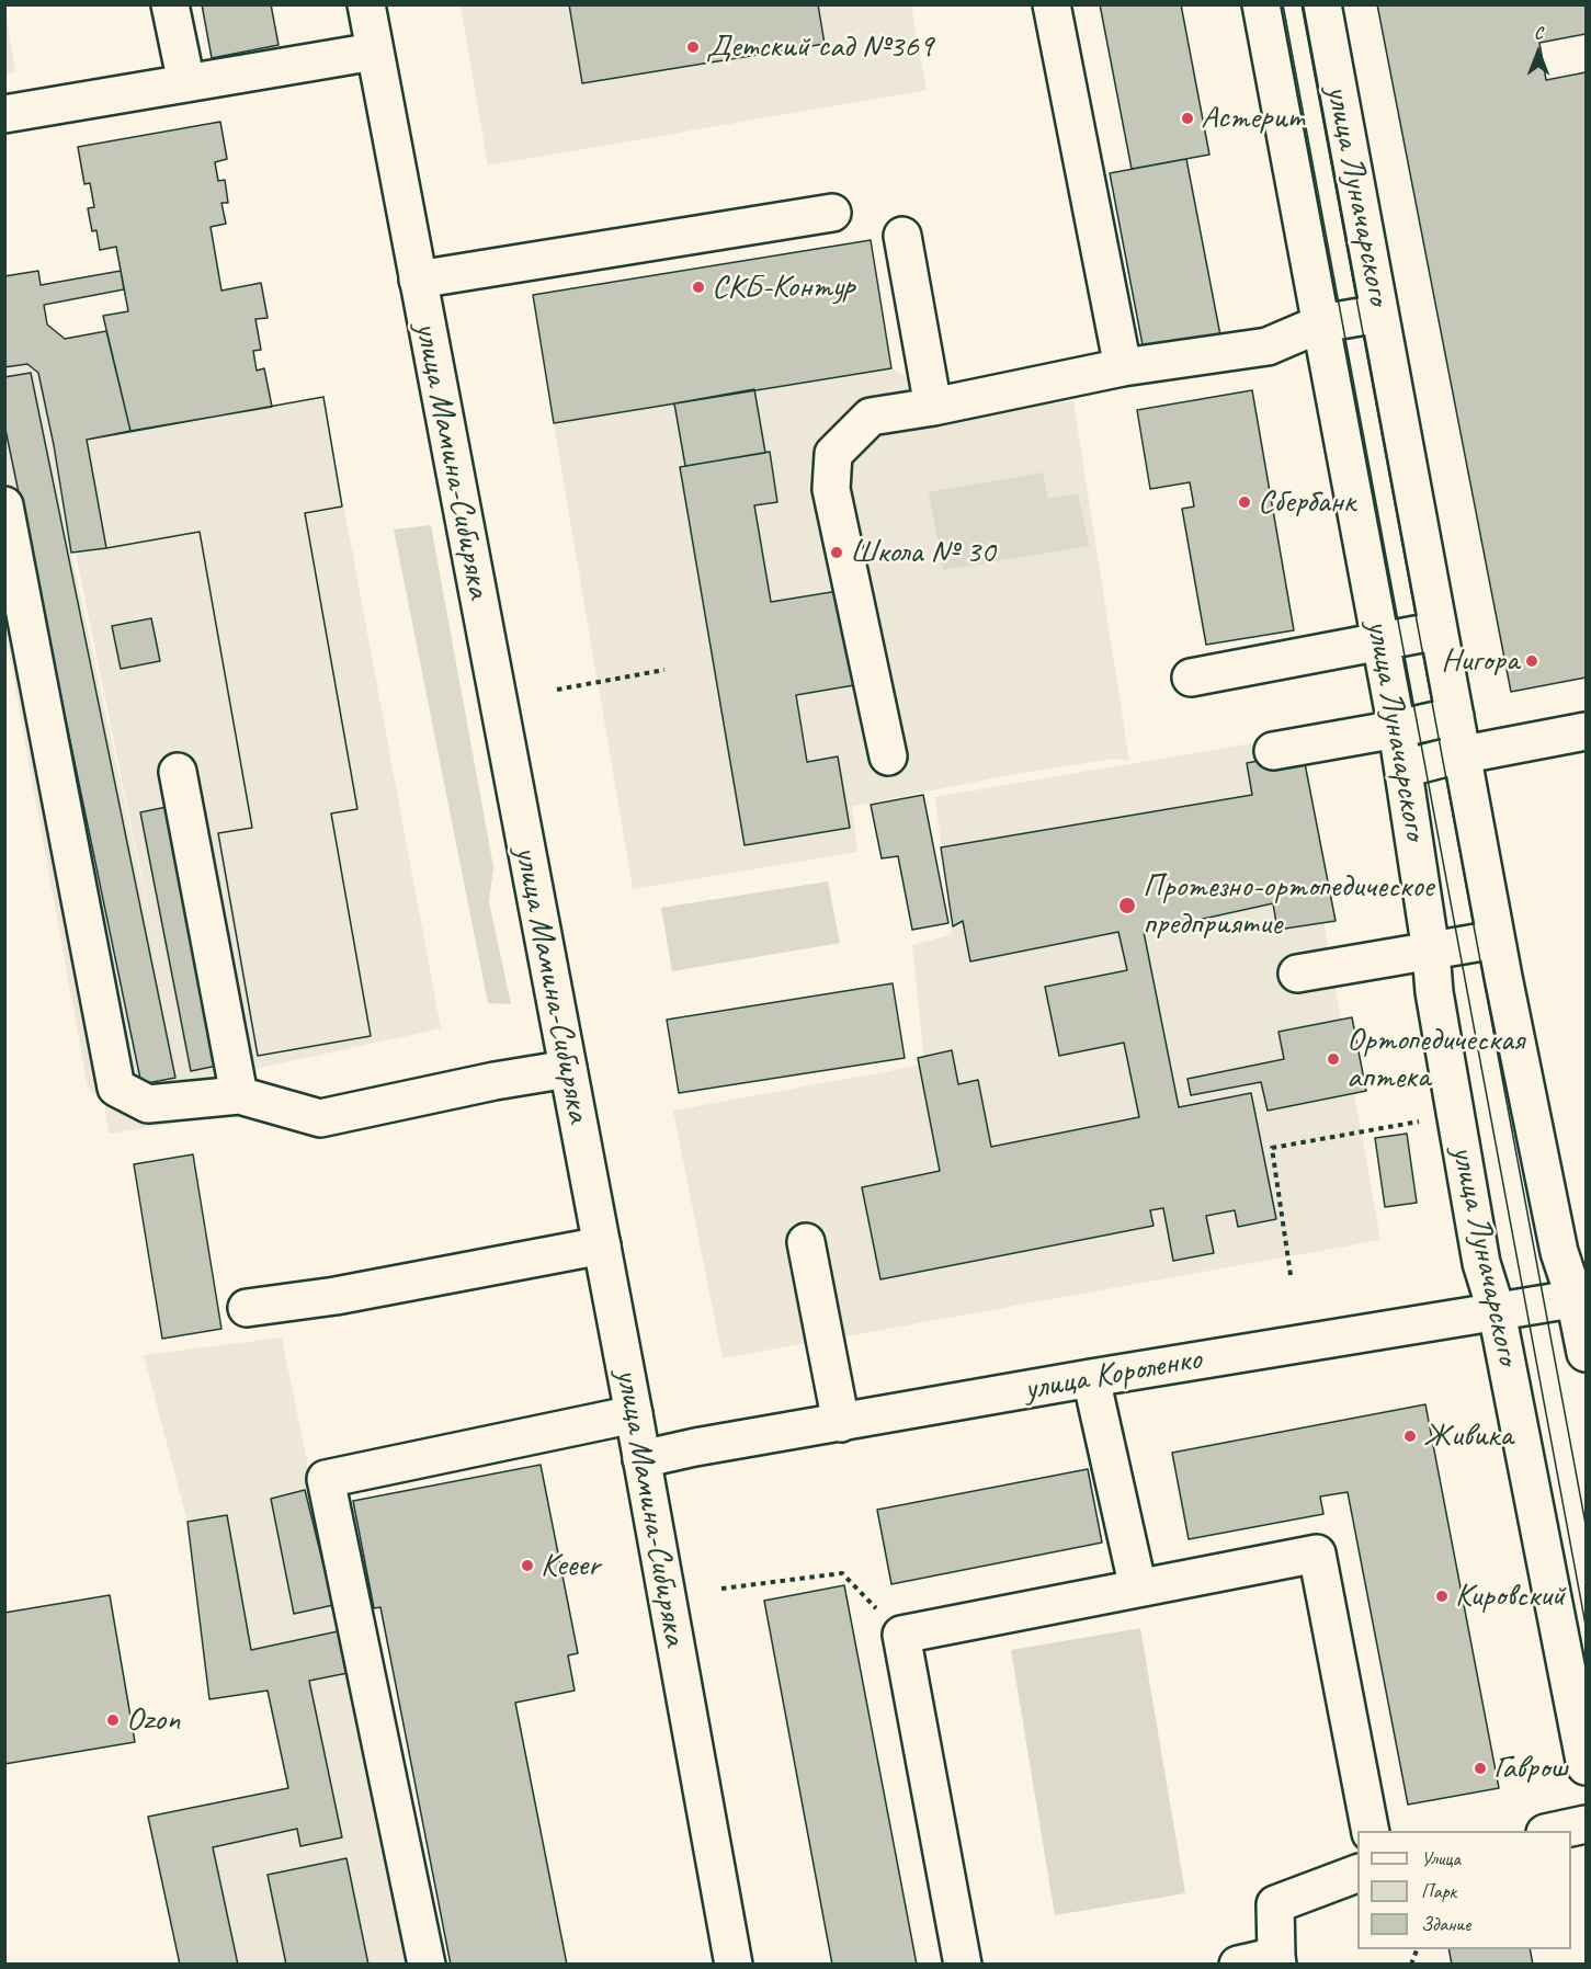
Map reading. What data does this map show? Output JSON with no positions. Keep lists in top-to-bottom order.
{
  "streets": {
    "street": ["улица Луначарского", "улица Мамина-Сибиряка", "улица Короленко"]
  },
  "crossings": [
    ["улица Луначарского", "улица Короленко"],
    ["улица Мамина-Сибиряка", "улица Короленко"]
  ],
  "places": [
    "Детский сад №369",
    "Астерит",
    "СКБ-Контур",
    "Сбербанк",
    "Школа № 30",
    "Нигора",
    "Протезно-ортопедическое предприятие",
    "Ортопедическая аптека",
    "Живика",
    "Keeer",
    "Кировский",
    "Ozon",
    "Гаврош"
  ],
  "legend": ["Улица", "Парк", "Здание"],
  "north": "top"
}
